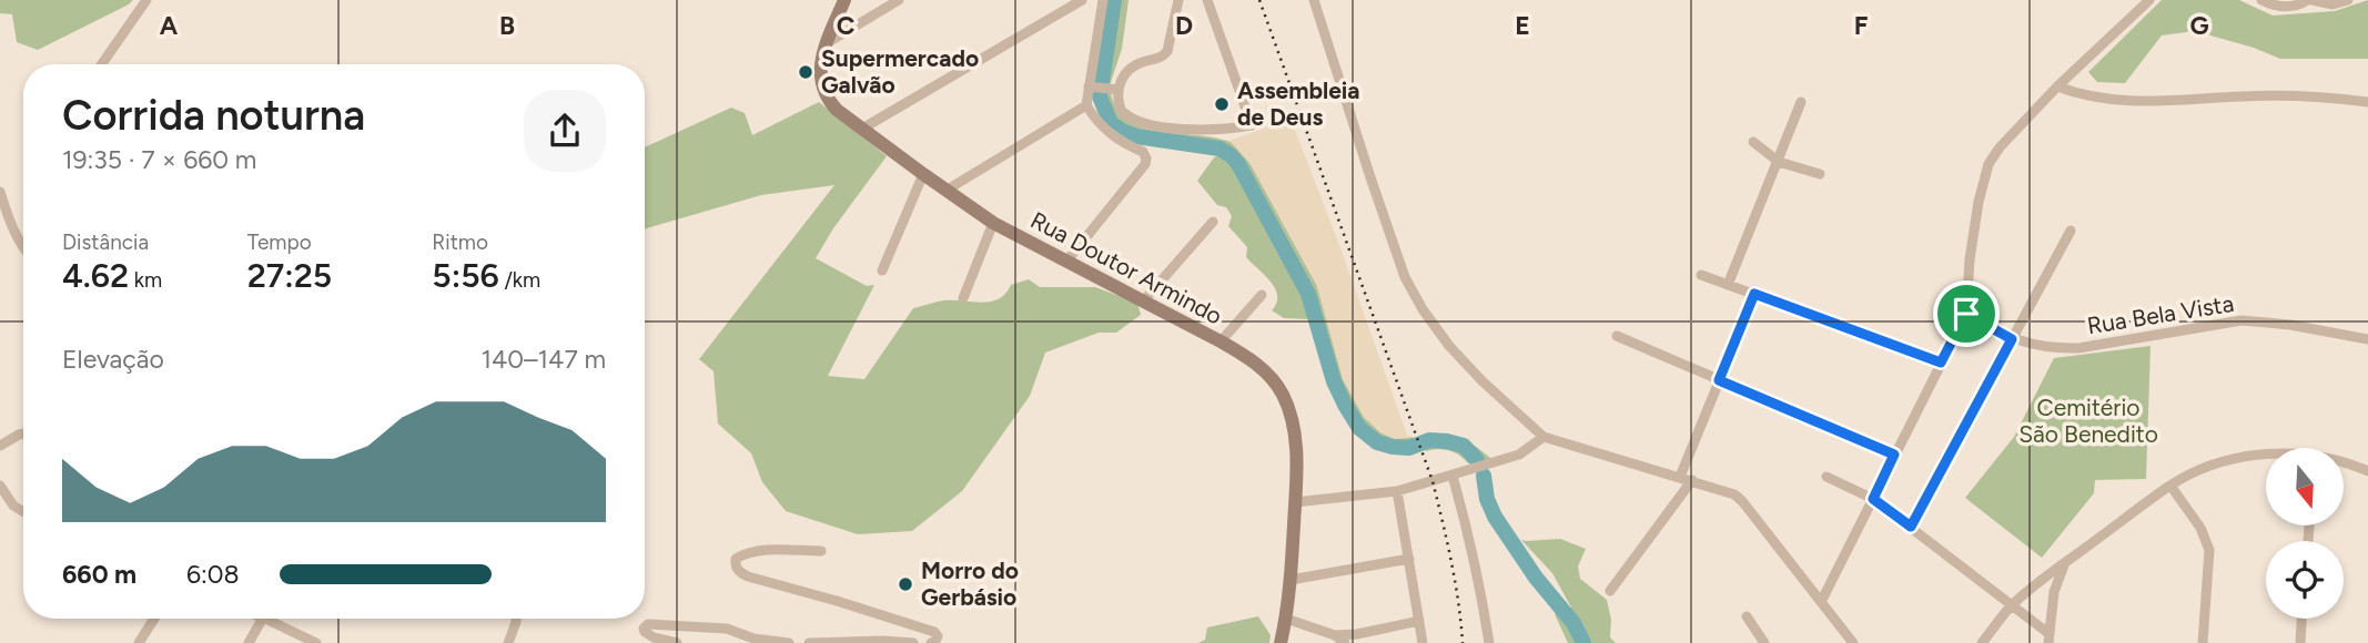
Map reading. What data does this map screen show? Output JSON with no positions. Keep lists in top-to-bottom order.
{
  "streets": {
    "street": ["Rua Doutor Armindo", "Rua Bela Vista"]
  },
  "parks": ["Cemitério São Benedito"],
  "places": ["Supermercado Galvão", "Assembleia de Deus", "Morro do Gerbásio"],
  "north": "bottom",
  "page": {
    "heading": ["Corrida noturna", "19:35 · 7 × 660 m"],
    "stats": [
      ["Distância", "4.62 km"],
      ["Tempo", "27:25"],
      ["Ritmo", "5:56 /km"]
    ],
    "chart": ["Elevação", "140–147 m"],
    "list": [
      {
        "name": "660 m",
        "note": "6:08"
      }
    ]
  },
  "grid": {
    "columns": [
      "A",
      "B",
      "C",
      "D",
      "E",
      "F",
      "G"
    ]
  }
}
